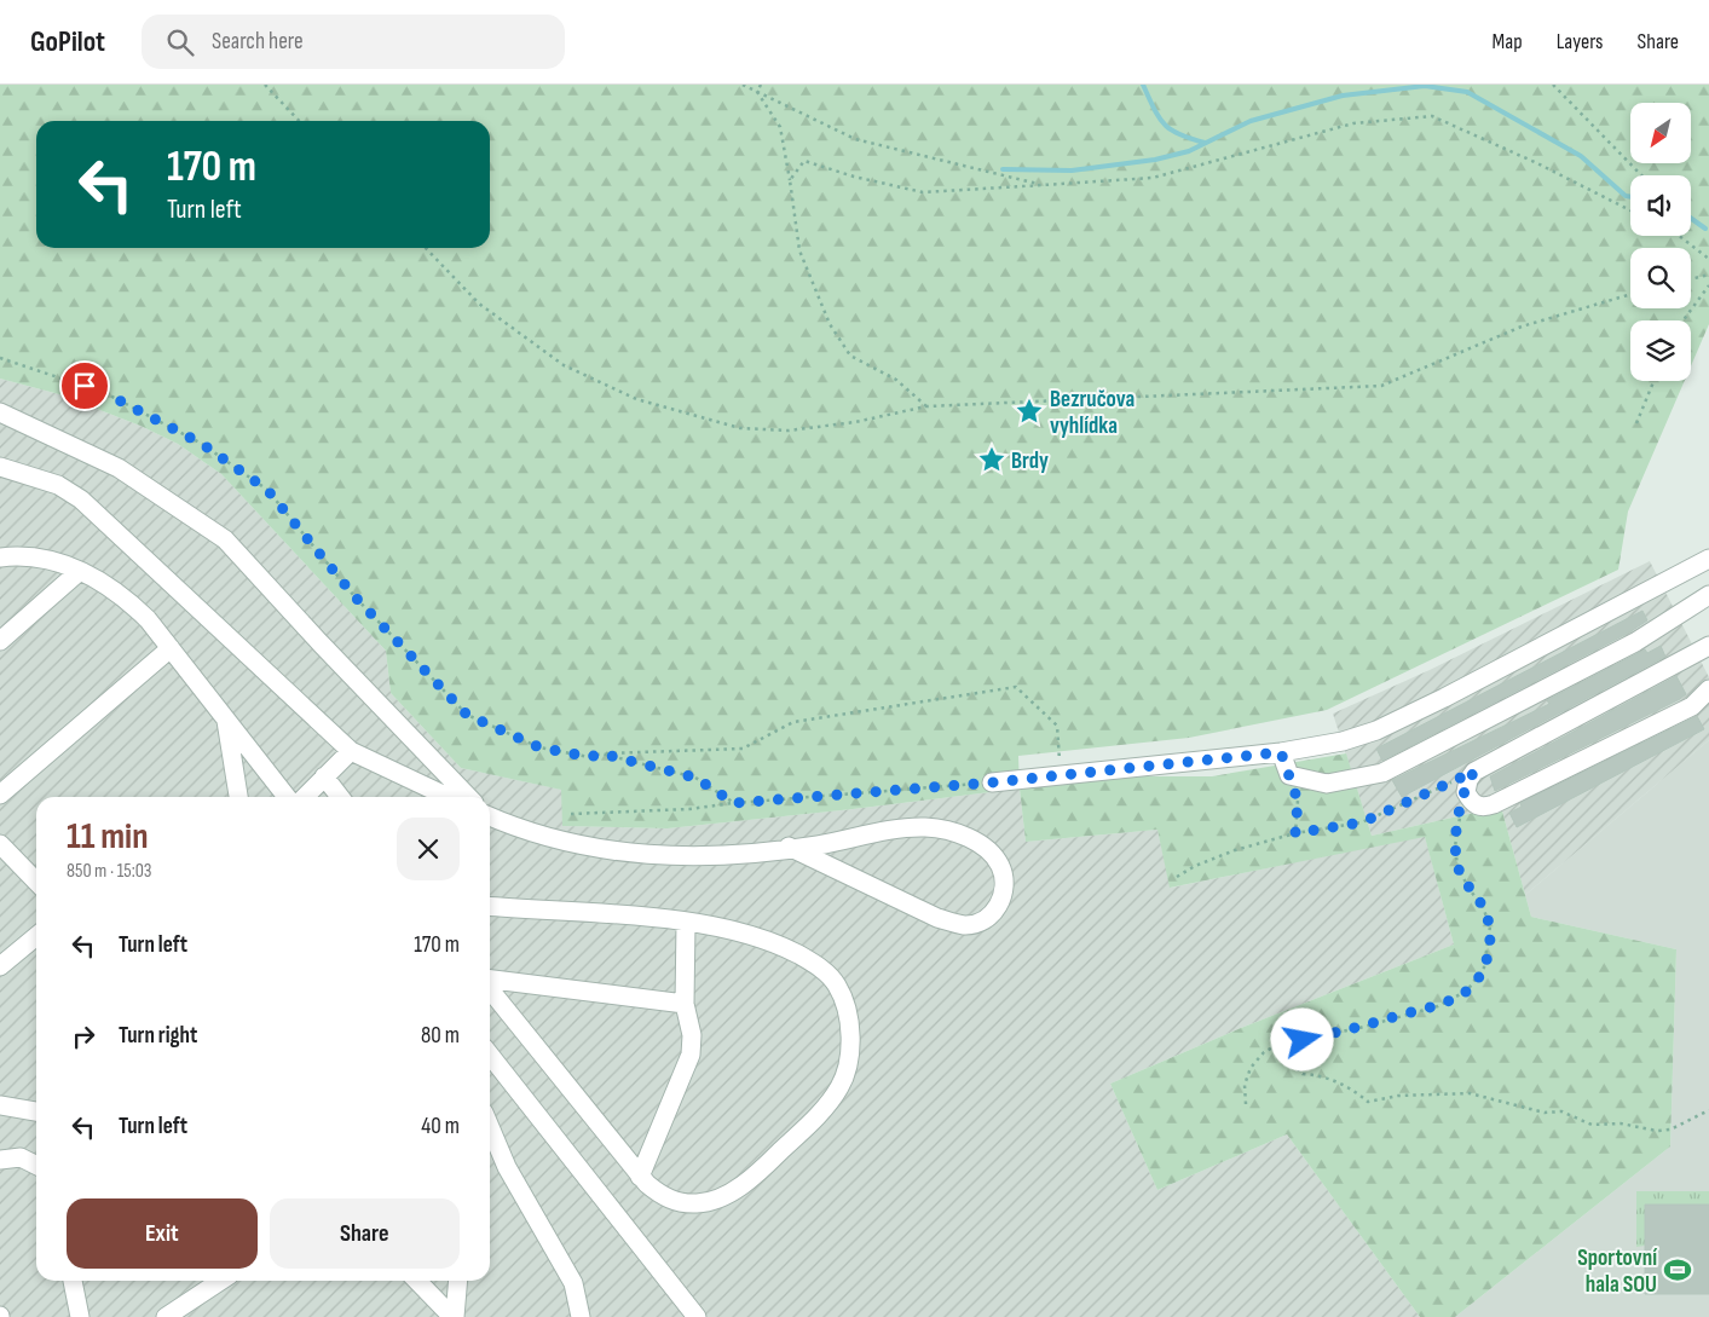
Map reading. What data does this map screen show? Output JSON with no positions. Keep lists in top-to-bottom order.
{
  "places": {
    "place": ["Bezručova vyhlídka", "Brdy"],
    "sports": ["Sportovní hala SOU"]
  },
  "north": "bottom left",
  "page": {
    "header": "GoPilot",
    "search": "Search here",
    "nav": ["Map", "Layers", "Share"],
    "turn": ["170 m", "Turn left"],
    "heading": ["11 min", "850 m · 15:03"],
    "list": [
      {
        "name": "Turn left",
        "value": "170 m"
      },
      {
        "name": "Turn right",
        "value": "80 m"
      },
      {
        "name": "Turn left",
        "value": "40 m"
      }
    ],
    "buttons": ["Exit", "Share"]
  }
}
